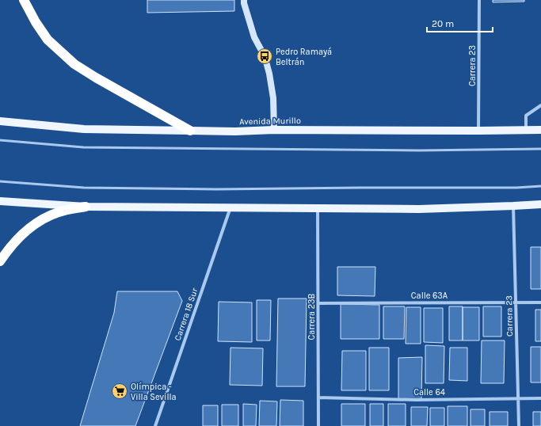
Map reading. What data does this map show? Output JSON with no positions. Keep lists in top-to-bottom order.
{
  "streets": {
    "main road": ["Avenida Murillo"],
    "street": [
      "Carrera 23",
      "Calle 63A",
      "Carrera 18 Sur",
      "Carrera 23B",
      "Calle 64"
    ]
  },
  "crossings": [
    ["Carrera 23", "Avenida Murillo"],
    ["Carrera 23", "Calle 63A"],
    ["Carrera 23", "Calle 64"],
    ["Calle 63A", "Carrera 23B"],
    ["Carrera 23B", "Calle 64"]
  ],
  "places": {
    "bus stop": ["Pedro Ramayá Beltrán"],
    "supermarket": ["Olímpica - Villa Sevilla"]
  },
  "scale_bar": "20 m"
}
